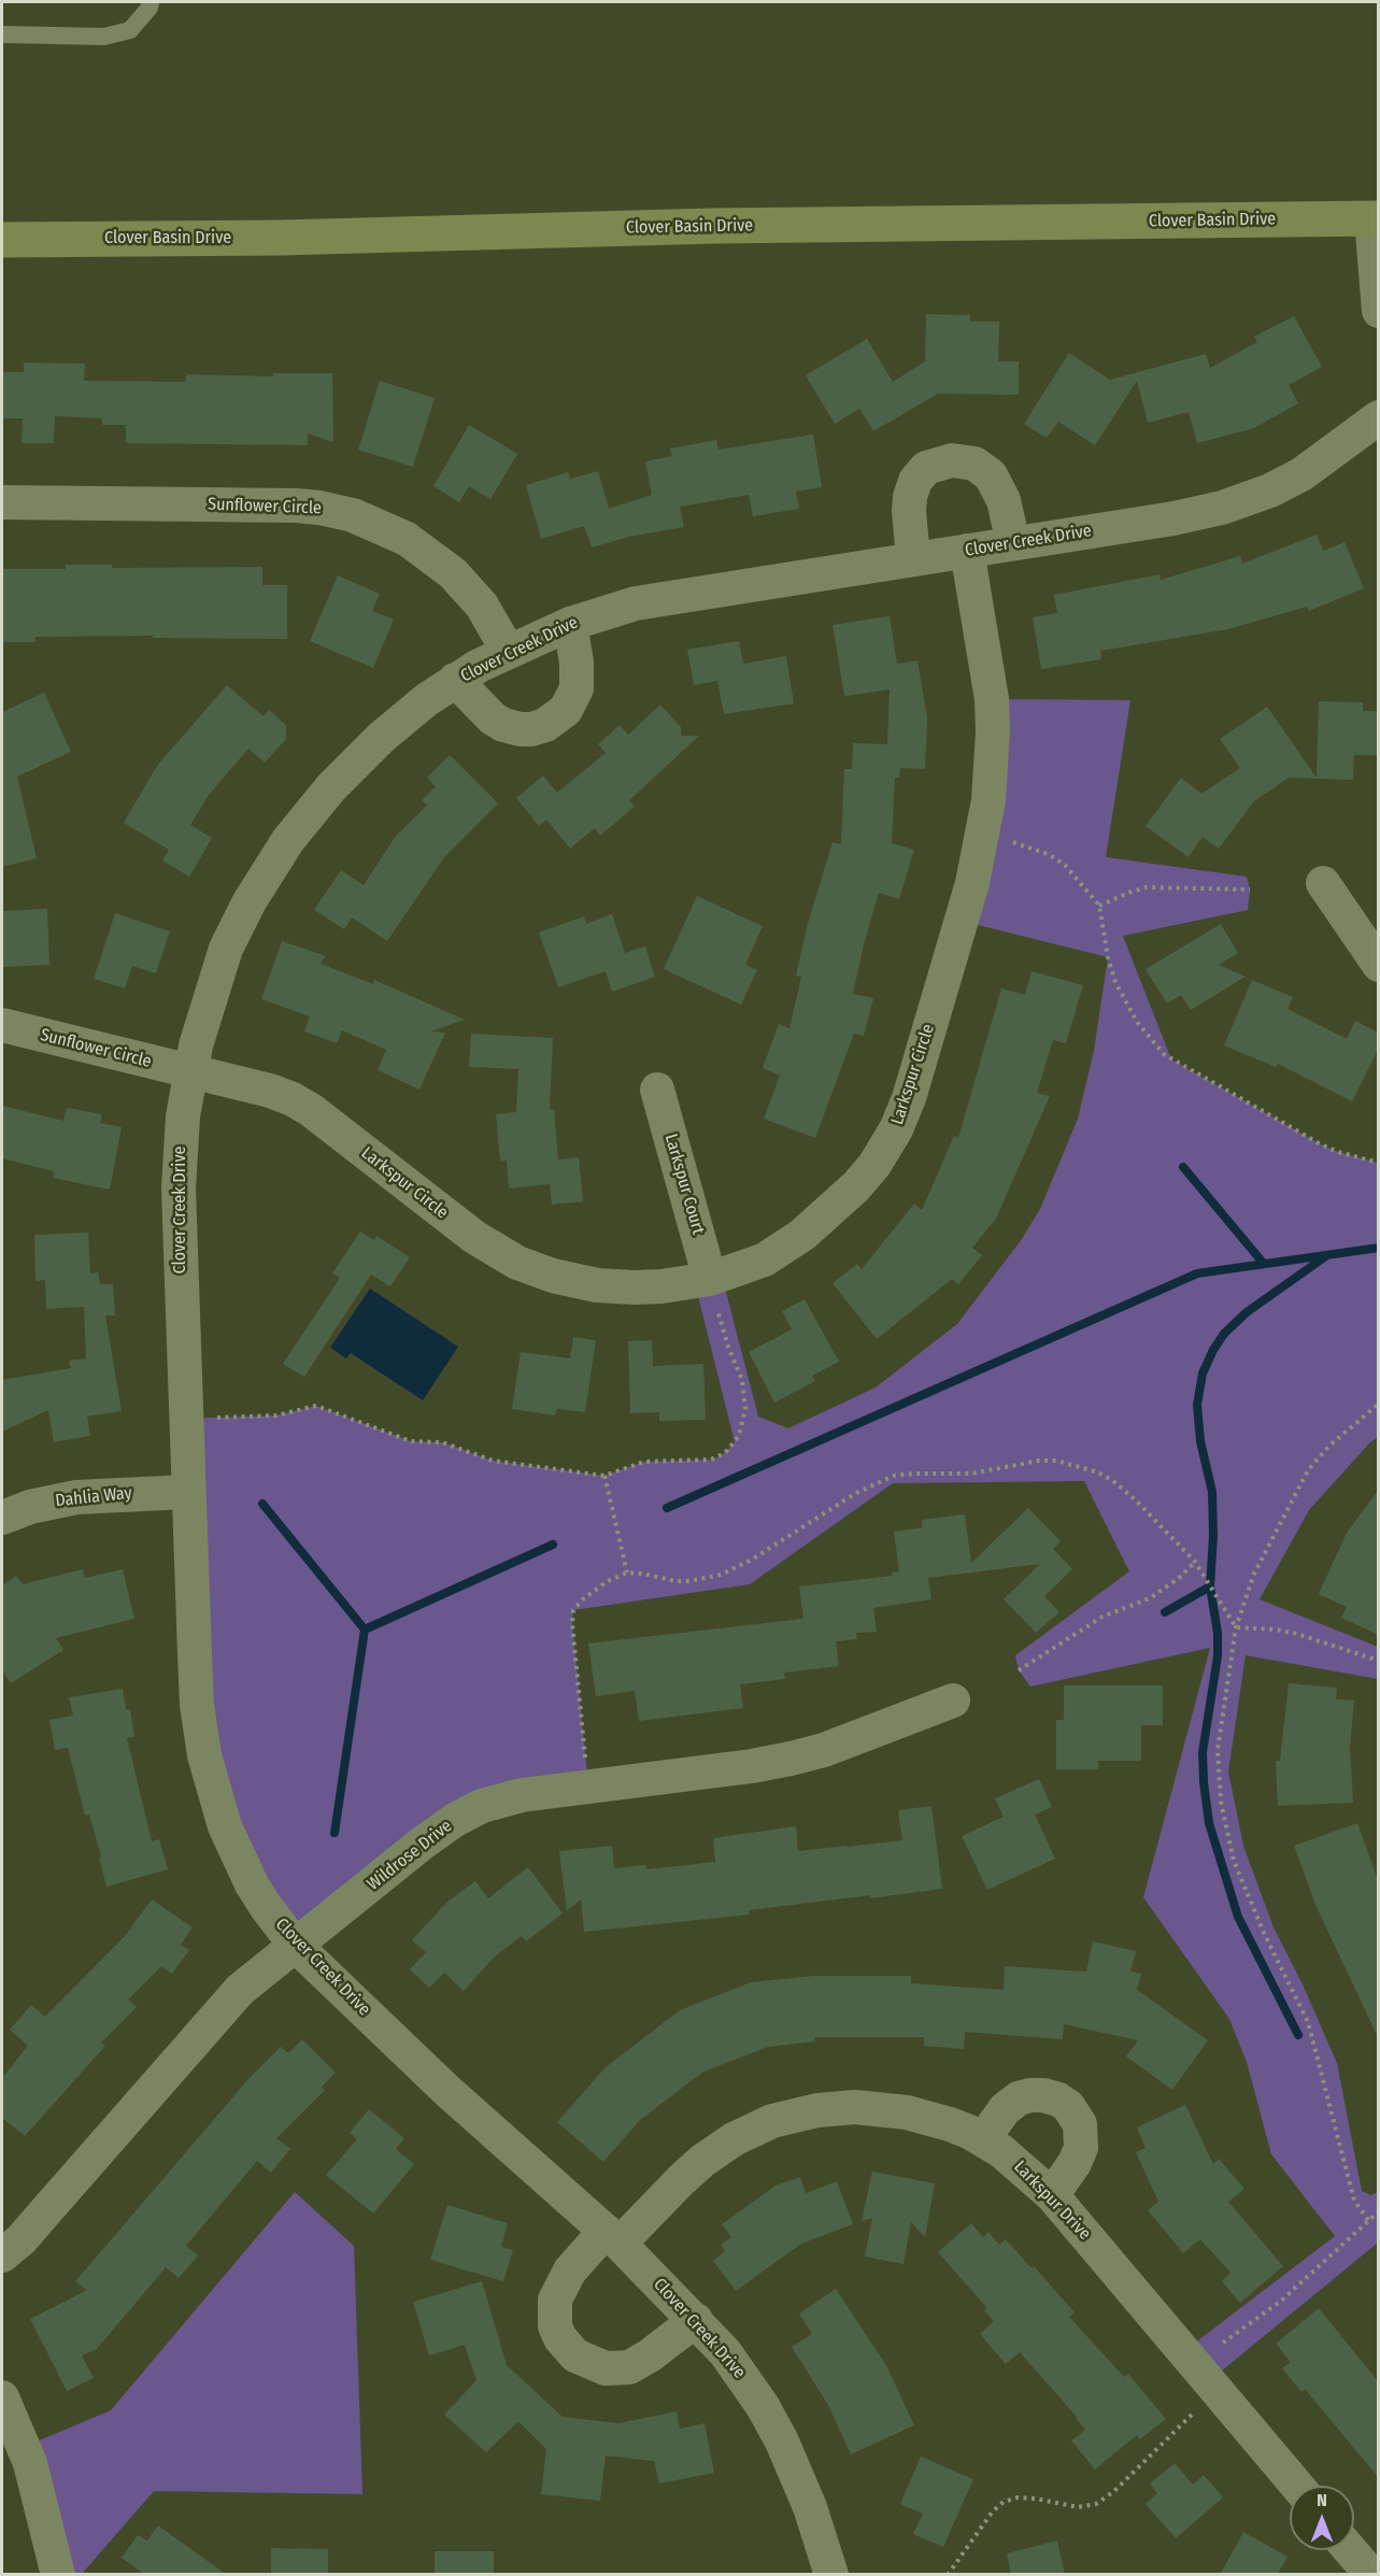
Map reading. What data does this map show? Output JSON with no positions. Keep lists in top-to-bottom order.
{
  "streets": {
    "street": [
      "Clover Basin Drive",
      "Sunflower Circle",
      "Clover Creek Drive",
      "Larkspur Circle",
      "Larkspur Court",
      "Dahlia Way",
      "Wildrose Drive",
      "Larkspur Drive"
    ]
  },
  "crossings": [
    ["Sunflower Circle", "Clover Creek Drive"],
    ["Sunflower Circle", "Larkspur Circle"],
    ["Clover Creek Drive", "Larkspur Circle"],
    ["Clover Creek Drive", "Dahlia Way"],
    ["Clover Creek Drive", "Wildrose Drive"],
    ["Clover Creek Drive", "Larkspur Drive"],
    ["Larkspur Circle", "Larkspur Court"]
  ],
  "north": "top"
}
